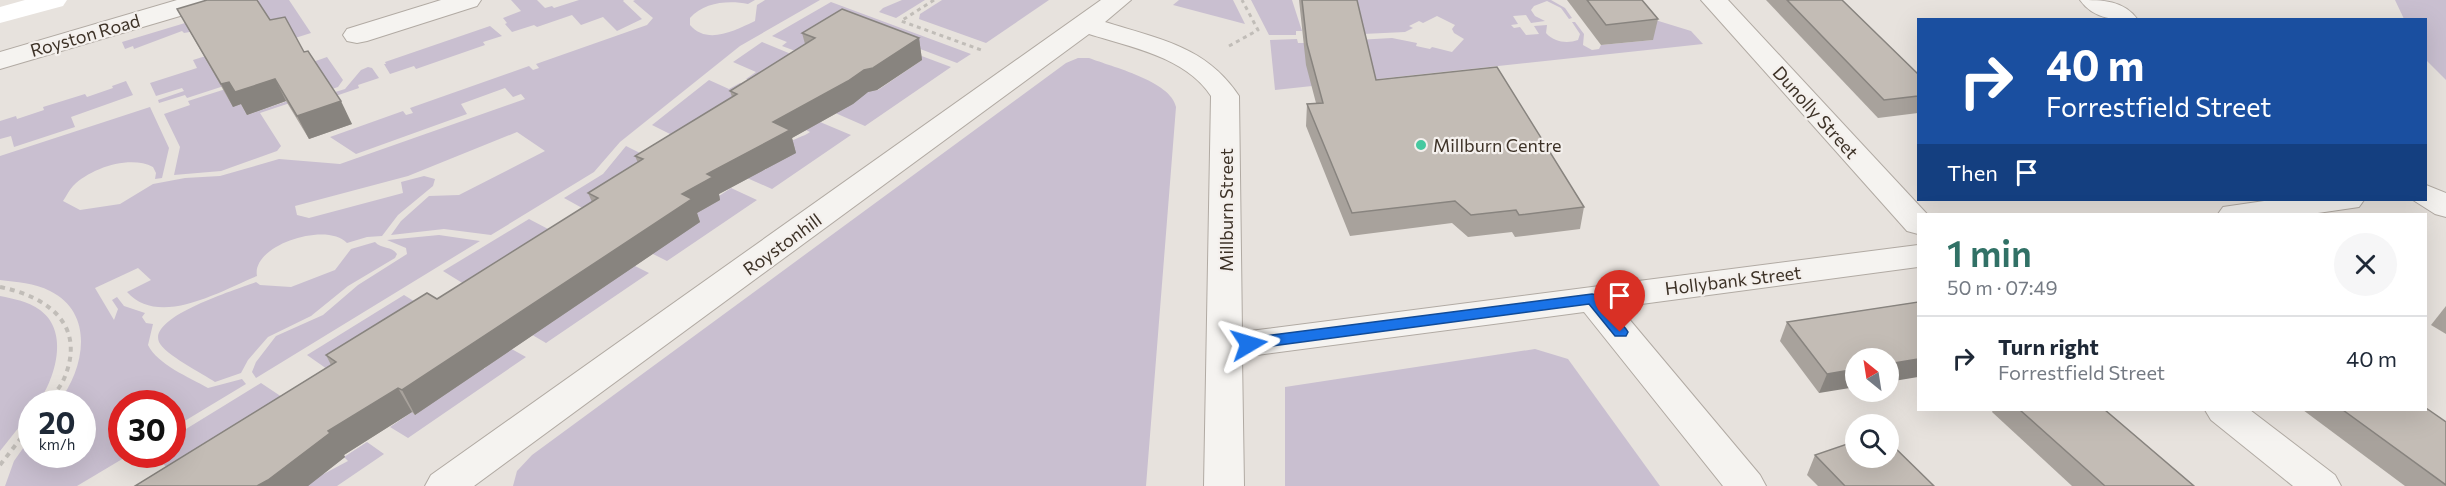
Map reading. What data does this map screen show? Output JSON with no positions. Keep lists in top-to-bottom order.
{
  "streets": {
    "street": [
      "Royston Road",
      "Dunolly Street",
      "Millburn Street",
      "Roystonhill",
      "Hollybank Street"
    ]
  },
  "crossings": [
    ["Millburn Street", "Roystonhill"],
    ["Millburn Street", "Hollybank Street"]
  ],
  "places": ["Millburn Centre"],
  "north": "top left",
  "page": {
    "turn": ["40 m", "Forrestfield Street"],
    "then": "Then",
    "heading": ["1 min", "50 m · 07:49"],
    "list": [
      {
        "name": "Turn right",
        "note": "Forrestfield Street",
        "value": "40 m"
      }
    ],
    "speed": "20 km/h",
    "limit": "30"
  }
}
